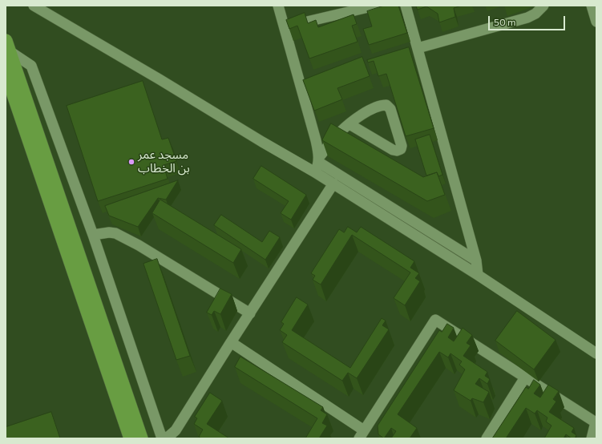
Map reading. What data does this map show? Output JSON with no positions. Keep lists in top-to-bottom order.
{
  "places": ["مسجد عمر بن الخطاب"],
  "scale_bar": "50 m"
}
